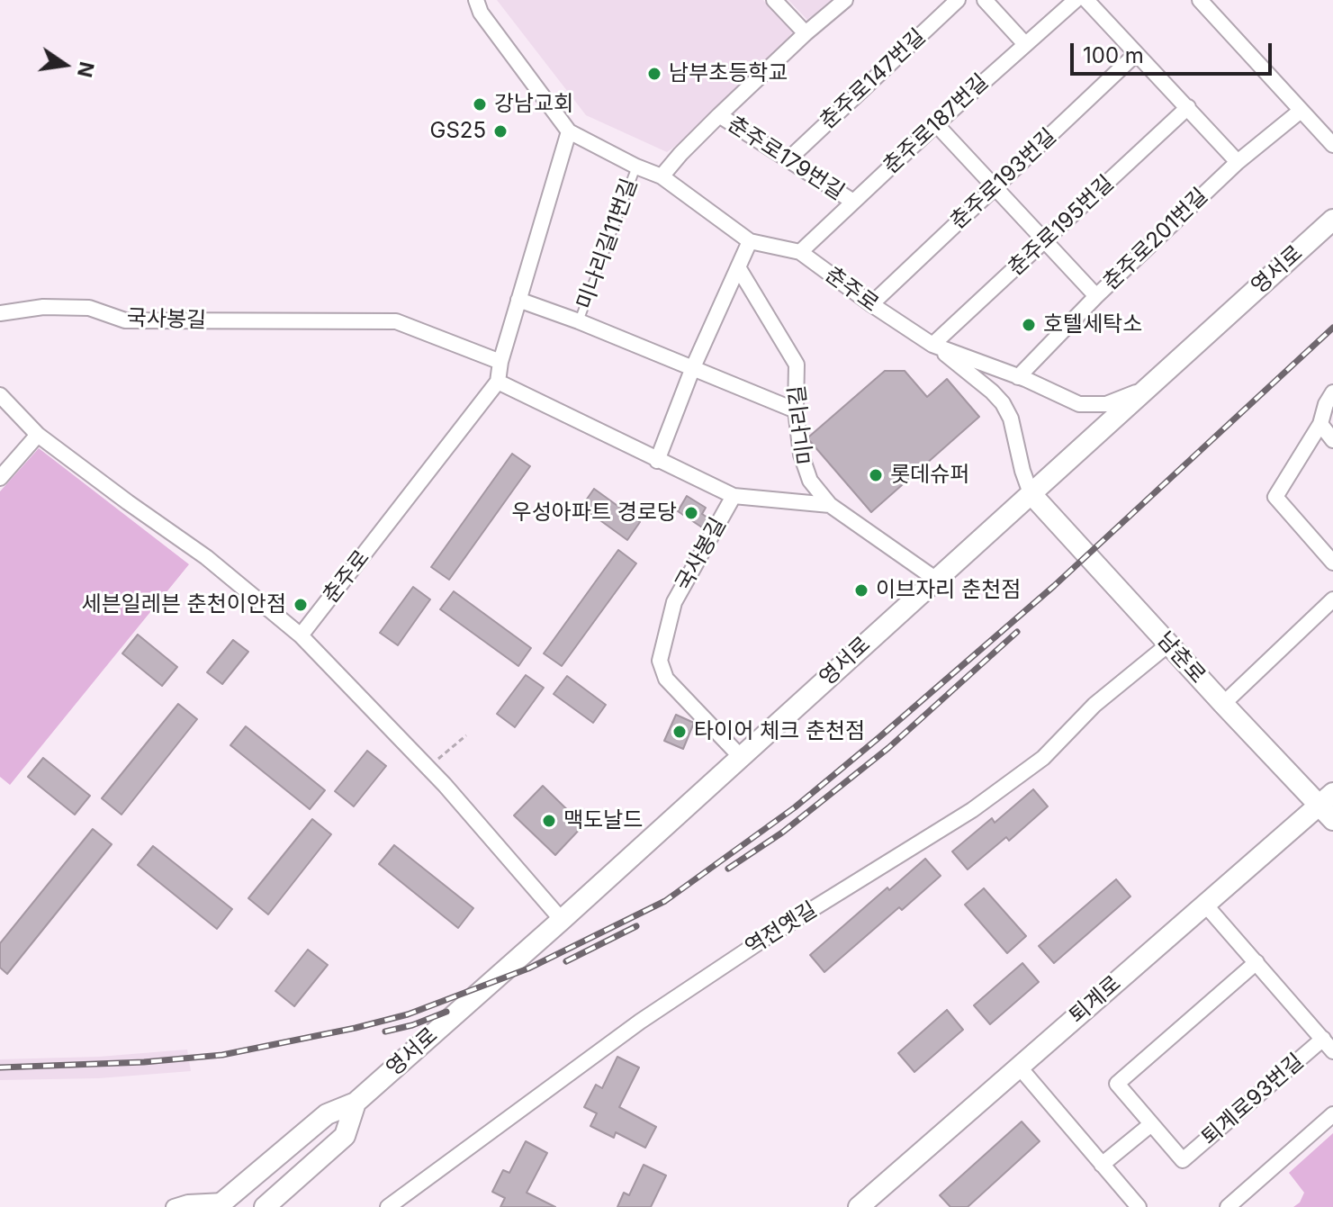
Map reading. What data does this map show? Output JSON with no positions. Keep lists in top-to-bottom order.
{
  "streets": {
    "street": [
      "춘주로147번길",
      "춘주로187번길",
      "춘주로179번길",
      "춘주로193번길",
      "춘주로195번길",
      "춘주로201번길",
      "미나리길11번길",
      "영서로",
      "춘주로",
      "국사봉길",
      "미나리길",
      "남춘로",
      "역전옛길",
      "퇴계로",
      "퇴계로93번길"
    ]
  },
  "crossings": [
    ["춘주로147번길", "춘주로179번길"],
    ["춘주로187번길", "춘주로179번길"],
    ["춘주로187번길", "춘주로"],
    ["춘주로179번길", "춘주로"],
    ["춘주로193번길", "춘주로"],
    ["춘주로195번길", "춘주로"],
    ["춘주로201번길", "춘주로"],
    ["미나리길11번길", "춘주로"],
    ["미나리길11번길", "미나리길"],
    ["영서로", "춘주로"],
    ["영서로", "국사봉길"],
    ["영서로", "미나리길"],
    ["영서로", "남춘로"],
    ["춘주로", "국사봉길"],
    ["국사봉길", "미나리길"],
    ["남춘로", "역전옛길"],
    ["남춘로", "퇴계로"],
    ["퇴계로", "퇴계로93번길"]
  ],
  "places": [
    "남부초등학교",
    "강남교회",
    "GS25",
    "호텔세탁소",
    "롯데슈퍼",
    "우성아파트 경로당",
    "이브자리 춘천점",
    "세븐일레븐 춘천이안점",
    "타이어 체크 춘천점",
    "맥도날드"
  ],
  "scale_bar": "100 m",
  "north": "right"
}
